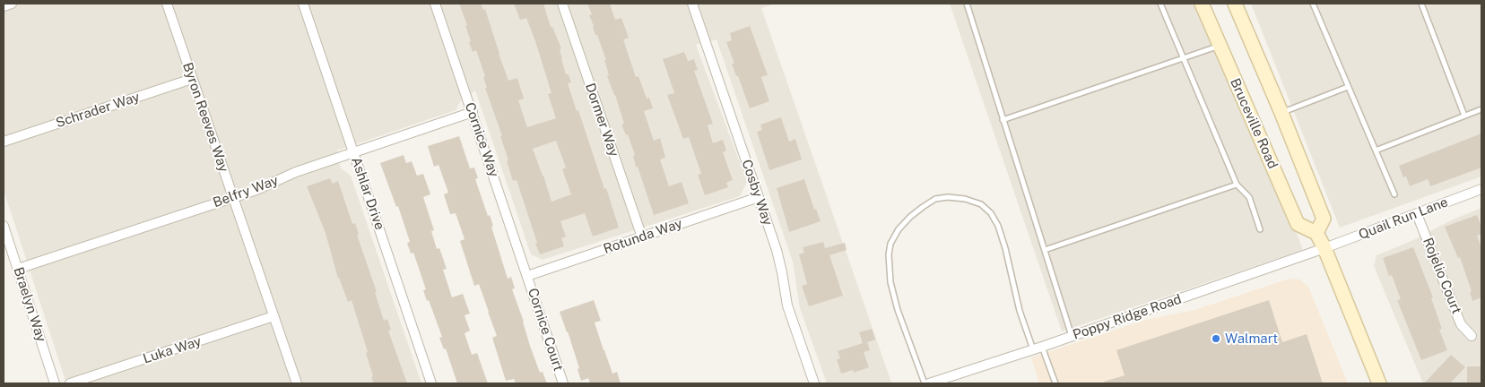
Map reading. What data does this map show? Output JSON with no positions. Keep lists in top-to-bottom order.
{
  "streets": {
    "main road": ["Bruceville Road"],
    "street": [
      "Schrader Way",
      "Byron Reeves Way",
      "Dormer Way",
      "Cornice Way",
      "Belfry Way",
      "Cosby Way",
      "Ashlar Drive",
      "Quail Run Lane",
      "Rotunda Way",
      "Rojelio Court",
      "Braelyn Way",
      "Poppy Ridge Road",
      "Cornice Court",
      "Luka Way"
    ]
  },
  "crossings": [
    ["Schrader Way", "Byron Reeves Way"],
    ["Byron Reeves Way", "Belfry Way"],
    ["Byron Reeves Way", "Luka Way"],
    ["Dormer Way", "Rotunda Way"],
    ["Cornice Way", "Belfry Way"],
    ["Cornice Way", "Rotunda Way"],
    ["Cornice Way", "Cornice Court"],
    ["Belfry Way", "Ashlar Drive"],
    ["Belfry Way", "Braelyn Way"],
    ["Cosby Way", "Rotunda Way"],
    ["Quail Run Lane", "Rojelio Court"],
    ["Quail Run Lane", "Poppy Ridge Road"],
    ["Rotunda Way", "Cornice Court"]
  ],
  "places": ["Walmart"]
}
